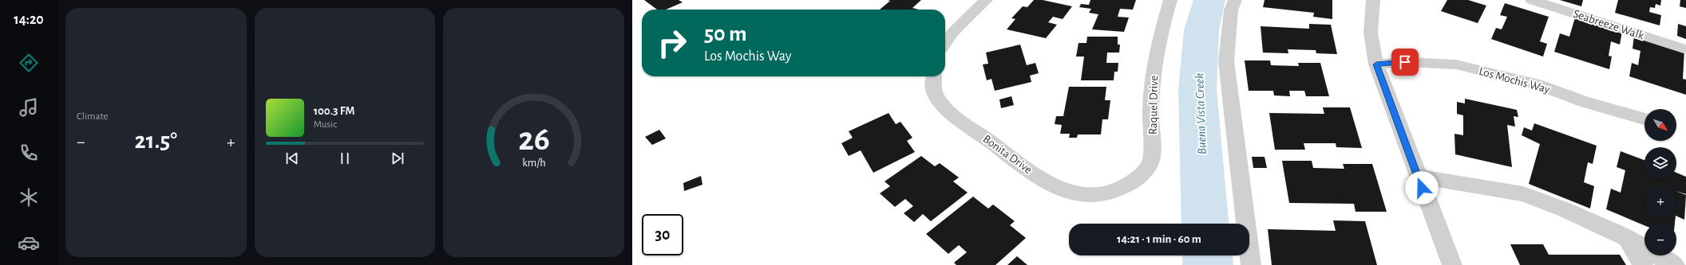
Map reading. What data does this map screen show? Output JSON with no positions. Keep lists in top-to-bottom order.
{
  "streets": {
    "street": [
      "Seabreeze Walk",
      "Los Mochis Way",
      "Raquel Drive",
      "Bonita Drive"
    ]
  },
  "crossings": [
    ["Raquel Drive", "Bonita Drive"]
  ],
  "water": ["Buena Vista Creek"],
  "north": "bottom right",
  "page": {
    "tabs": "14:20",
    "tile": "Climate",
    "turn": ["50 m", "Los Mochis Way"],
    "song": ["100.3 FM", "Music"],
    "map_buttons": ["+", "−"],
    "heat": ["−", "21.5°", "+"],
    "limit": "30",
    "trip": "14:21 · 1 min · 60 m",
    "gauge": ["26", "km/h"]
  }
}
